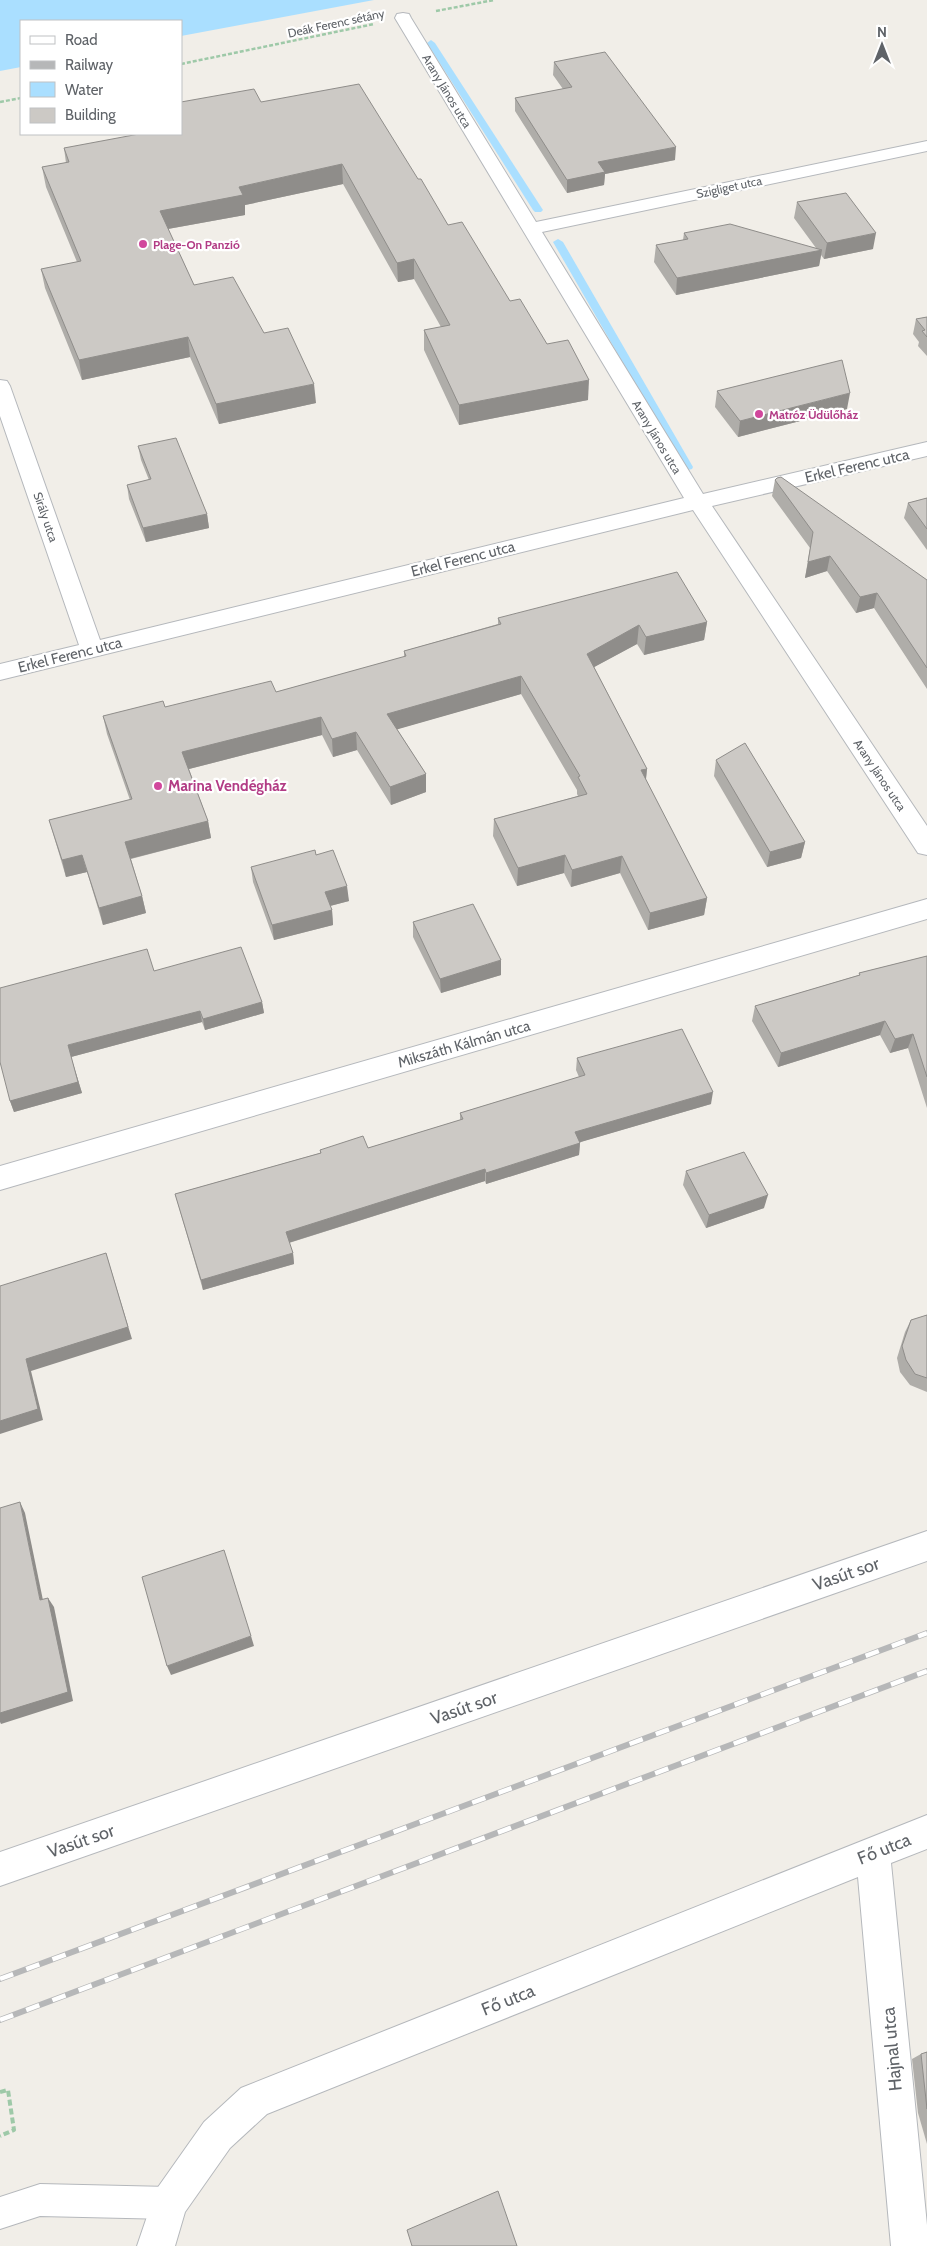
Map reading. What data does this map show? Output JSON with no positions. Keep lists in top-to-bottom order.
{
  "streets": {
    "street": [
      "Arany János utca",
      "Szigliget utca",
      "Erkel Ferenc utca",
      "Sirály utca",
      "Mikszáth Kálmán utca",
      "Vasút sor",
      "Fő utca",
      "Hajnal utca"
    ],
    "path": ["Deák Ferenc sétány"]
  },
  "crossings": [
    ["Deák Ferenc sétány", "Arany János utca"],
    ["Arany János utca", "Szigliget utca"],
    ["Arany János utca", "Erkel Ferenc utca"],
    ["Erkel Ferenc utca", "Sirály utca"],
    ["Fő utca", "Hajnal utca"]
  ],
  "places": ["Plage-On Panzió", "Matróz Üdülőház", "Marina Vendégház"],
  "legend": [
    "Road",
    "Railway",
    "Water",
    "Building"
  ],
  "north": "top"
}
